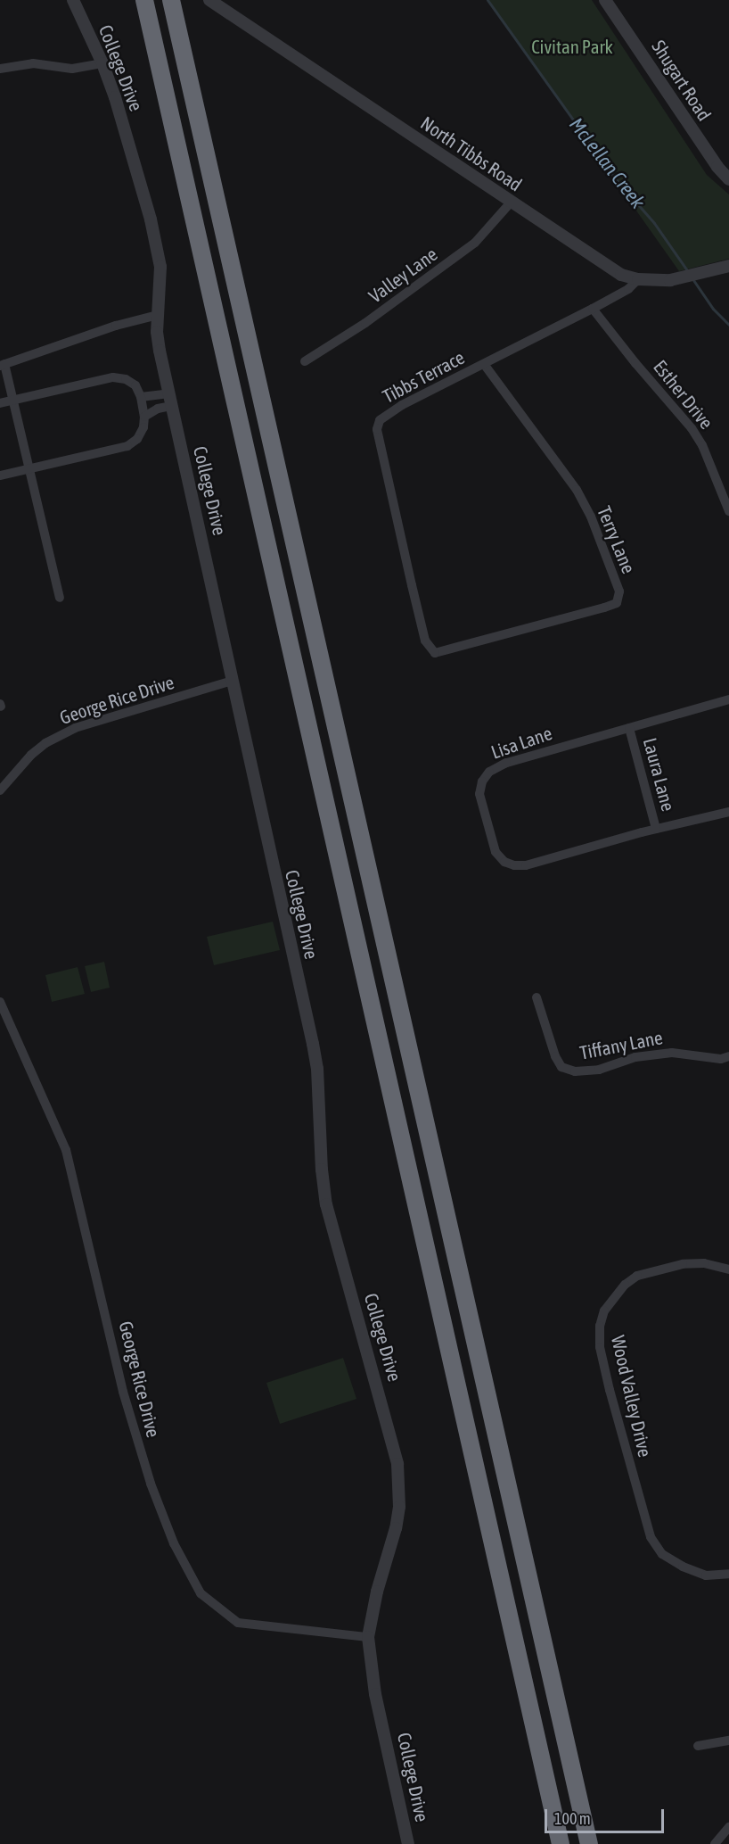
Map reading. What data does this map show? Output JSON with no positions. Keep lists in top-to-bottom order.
{
  "streets": {
    "street": [
      "College Drive",
      "Shugart Road",
      "North Tibbs Road",
      "Valley Lane",
      "Tibbs Terrace",
      "Esther Drive",
      "Terry Lane",
      "George Rice Drive",
      "Lisa Lane",
      "Laura Lane",
      "Tiffany Lane",
      "Wood Valley Drive"
    ]
  },
  "crossings": [
    ["College Drive", "George Rice Drive"],
    ["North Tibbs Road", "Valley Lane"],
    ["North Tibbs Road", "Tibbs Terrace"],
    ["Tibbs Terrace", "Esther Drive"],
    ["Tibbs Terrace", "Terry Lane"],
    ["Lisa Lane", "Laura Lane"]
  ],
  "water": ["McLellan Creek"],
  "parks": ["Civitan Park"],
  "scale_bar": "100 m"
}
